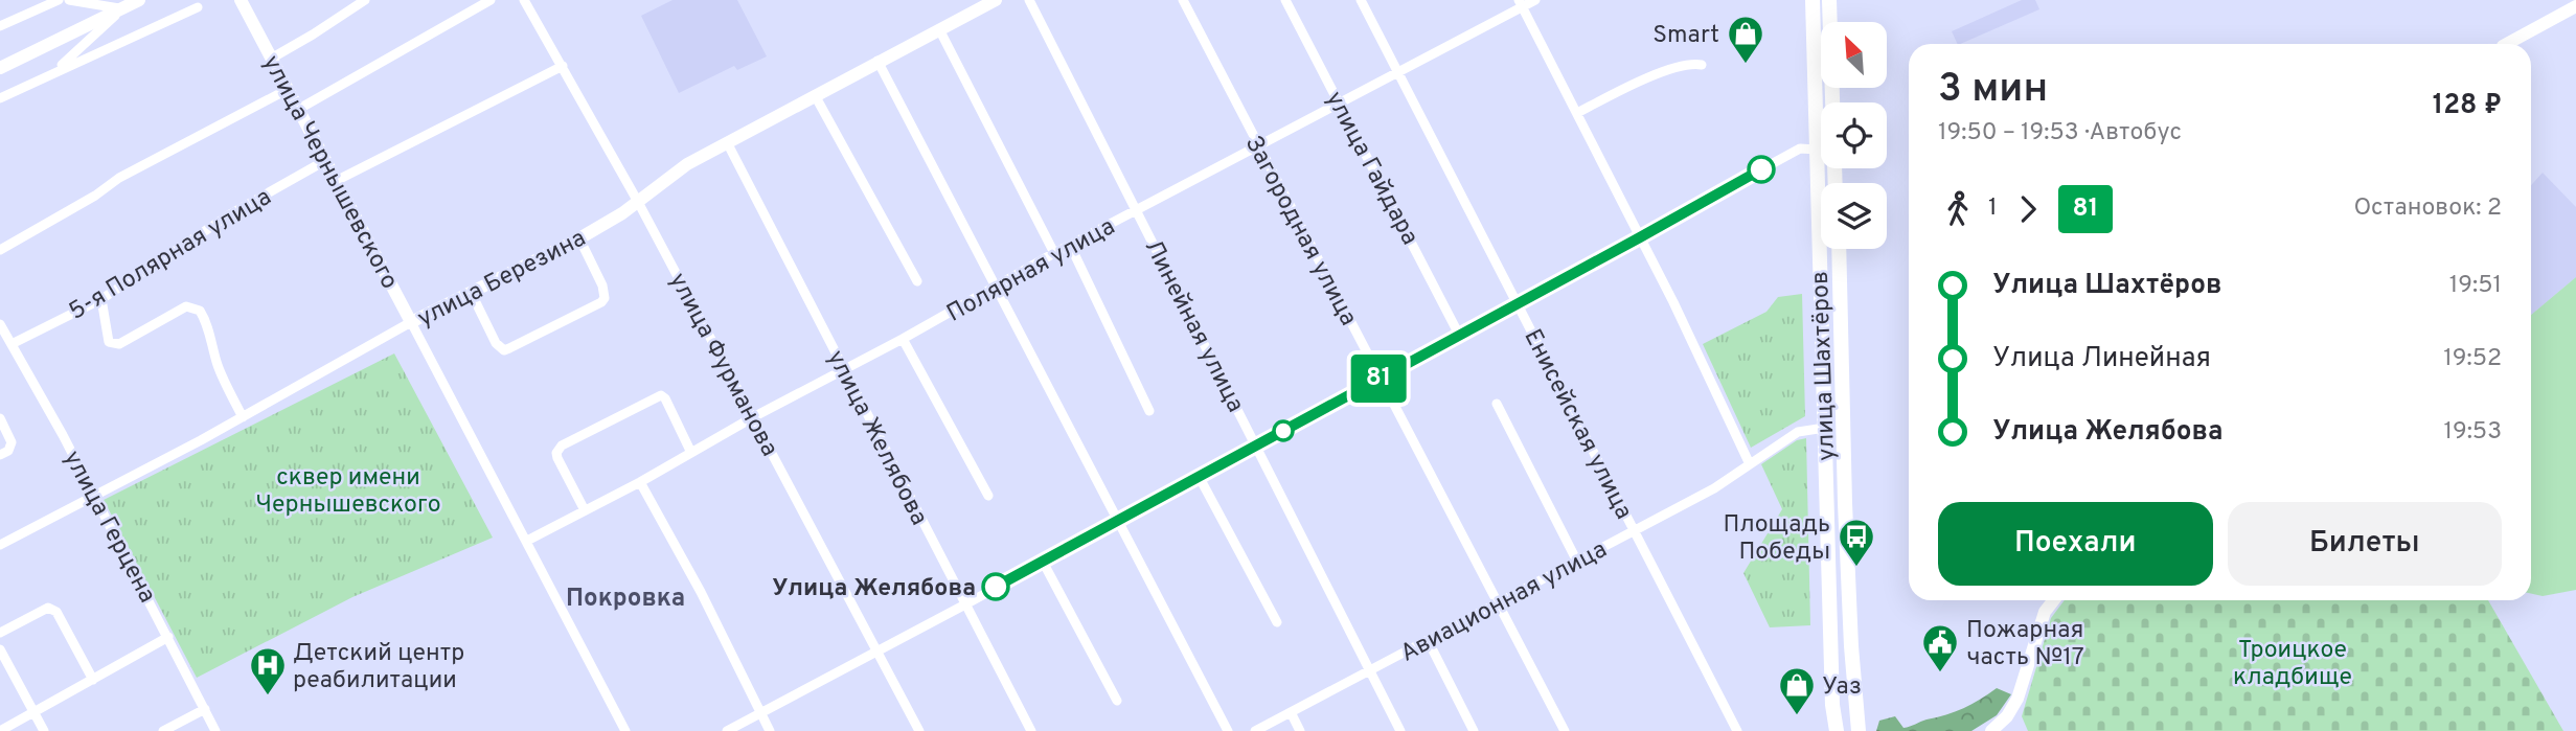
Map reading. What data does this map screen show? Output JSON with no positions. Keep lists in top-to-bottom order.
{
  "streets": {
    "main road": ["улица Шахтёров"],
    "street": [
      "улица Гайдара",
      "улица Чернышевского",
      "Загородная улица",
      "5-я Полярная улица",
      "Полярная улица",
      "улица Березина",
      "Линейная улица",
      "улица Фурманова",
      "Енисейская улица",
      "улица Желябова",
      "улица Герцена",
      "Авиационная улица"
    ]
  },
  "crossings": [
    ["улица Гайдара", "Полярная улица"],
    ["улица Чернышевского", "5-я Полярная улица"],
    ["улица Чернышевского", "Полярная улица"],
    ["улица Чернышевского", "улица Березина"],
    ["Загородная улица", "Полярная улица"],
    ["Загородная улица", "Авиационная улица"],
    ["5-я Полярная улица", "улица Герцена"],
    ["Полярная улица", "Линейная улица"],
    ["Полярная улица", "улица Фурманова"],
    ["Полярная улица", "Енисейская улица"],
    ["Полярная улица", "улица Желябова"],
    ["улица Березина", "улица Фурманова"],
    ["улица Березина", "улица Желябова"],
    ["улица Березина", "улица Герцена"],
    ["Линейная улица", "Авиационная улица"],
    ["улица Шахтёров", "Авиационная улица"],
    ["Енисейская улица", "Авиационная улица"]
  ],
  "districts": ["Покровка"],
  "parks": ["сквер имени Чернышевского", "Троицкое кладбище"],
  "places": {
    "shop": ["Smart", "Уаз"],
    "bus stop": ["Площадь Победы"],
    "other": ["Улица Желябова"],
    "public building": ["Пожарная часть №17"],
    "hospital": ["Детский центр реабилитации"]
  },
  "lines": ["bus line 81"],
  "north": "top left",
  "page": {
    "on_map": "81",
    "heading": ["3 мин", "19:50 – 19:53 · Автобус", "128 ₽"],
    "legs": ["1", "81", "Остановок: 2"],
    "list": [
      {
        "name": "Улица Шахтёров",
        "value": "19:51"
      },
      {
        "name": "Улица Линейная",
        "value": "19:52"
      },
      {
        "name": "Улица Желябова",
        "value": "19:53"
      }
    ],
    "buttons": ["Поехали", "Билеты"]
  }
}
